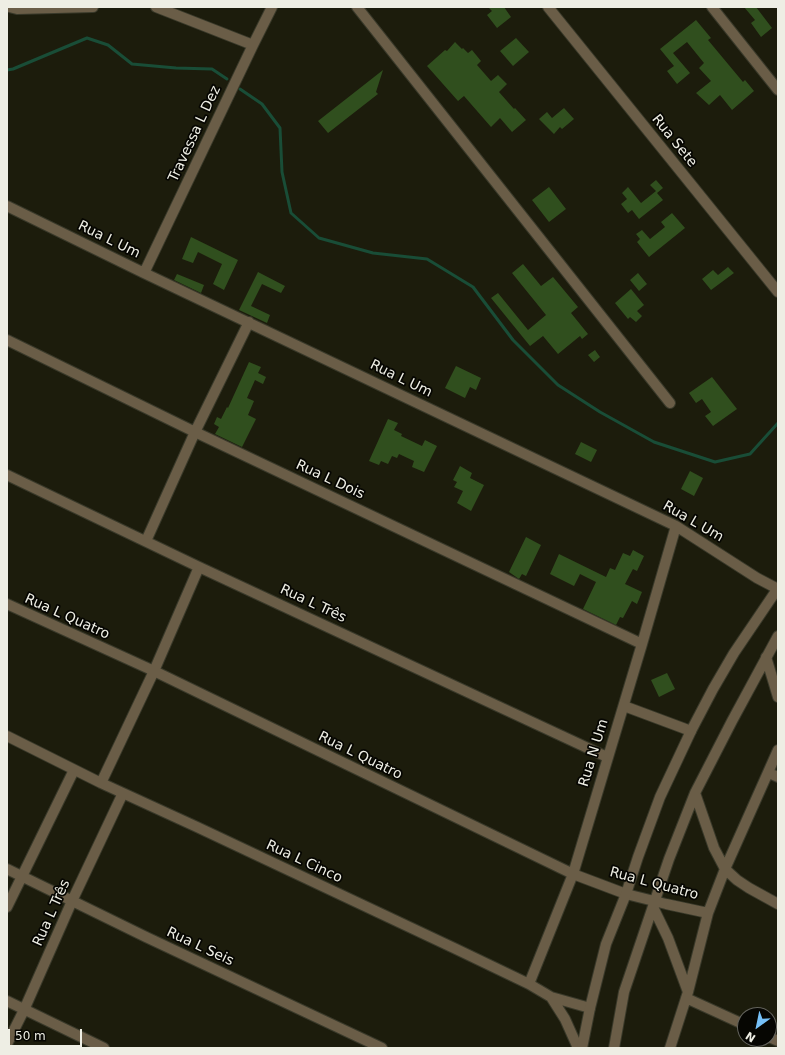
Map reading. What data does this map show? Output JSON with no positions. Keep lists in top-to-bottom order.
{
  "streets": {
    "street": [
      "Travessa L Dez",
      "Rua Sete",
      "Rua L Um",
      "Rua L Dois",
      "Rua L Três",
      "Rua L Quatro",
      "Rua N Um",
      "Rua L Cinco",
      "Rua L Seis"
    ]
  },
  "crossings": [
    ["Travessa L Dez", "Rua L Um"],
    ["Rua L Um", "Rua N Um"],
    ["Rua L Dois", "Rua N Um"],
    ["Rua L Três", "Rua N Um"],
    ["Rua L Três", "Rua L Cinco"],
    ["Rua L Três", "Rua L Seis"],
    ["Rua L Quatro", "Rua N Um"],
    ["Rua N Um", "Rua L Cinco"]
  ],
  "scale_bar": "50 m",
  "north": "bottom left"
}
